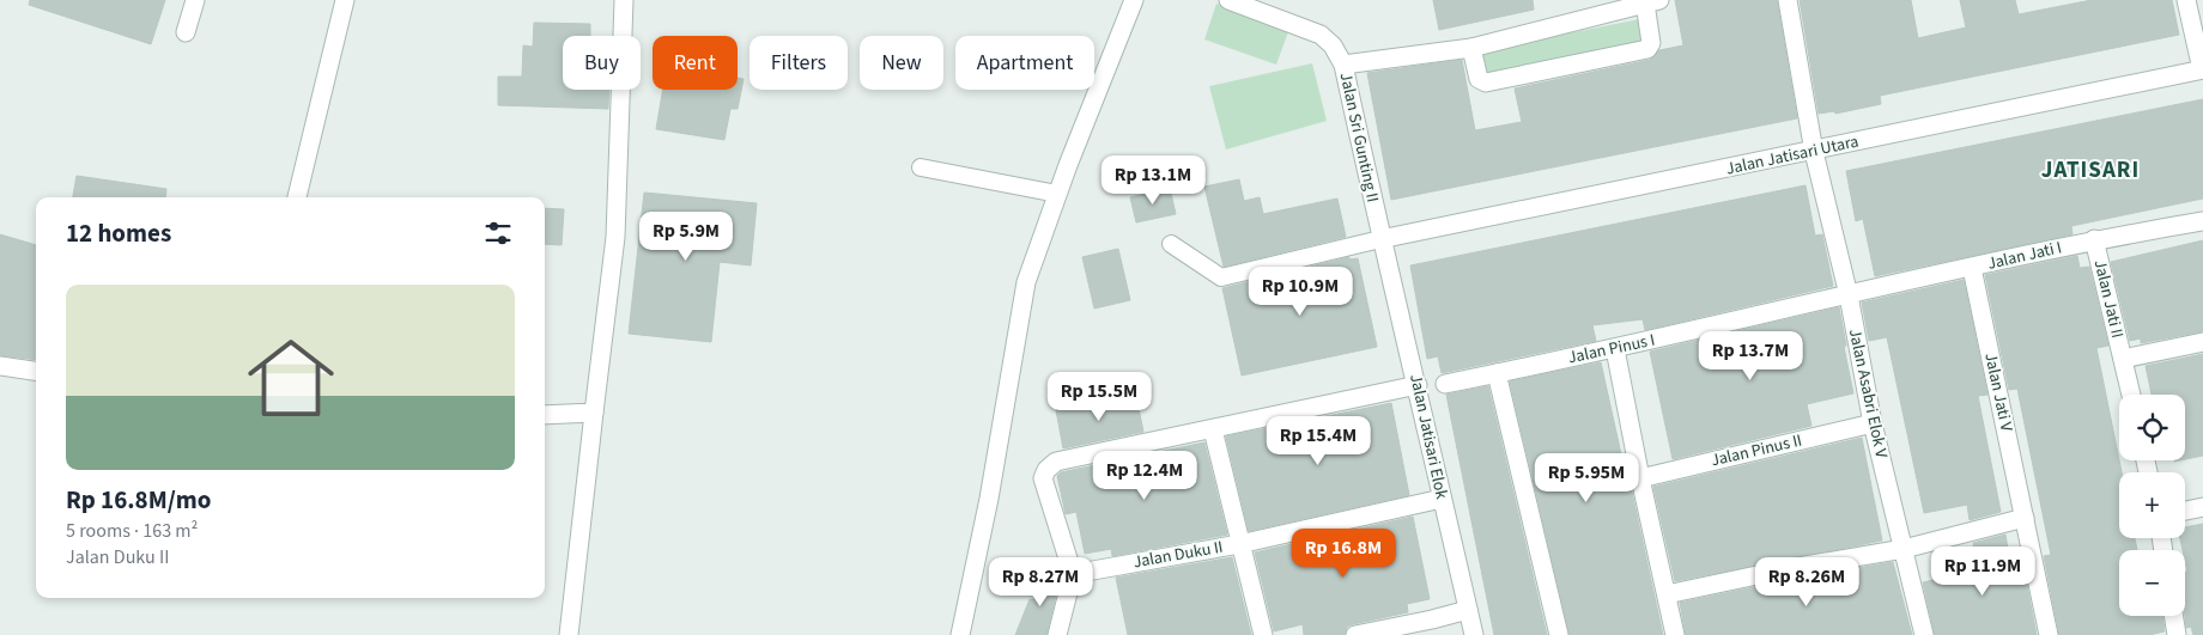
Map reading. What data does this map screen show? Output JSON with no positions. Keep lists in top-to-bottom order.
{
  "streets": {
    "street": [
      "Jalan Sri Gunting II",
      "Jalan Jatisari Utara",
      "Jalan Jati I",
      "Jalan Jati II",
      "Jalan Pinus I",
      "Jalan Jati V",
      "Jalan Asabri Elok V",
      "Jalan Jatisari Elok",
      "Jalan Pinus II",
      "Jalan Duku II"
    ]
  },
  "crossings": [
    ["Jalan Sri Gunting II", "Jalan Jatisari Utara"],
    ["Jalan Sri Gunting II", "Jalan Jatisari Elok"],
    ["Jalan Jatisari Utara", "Jalan Asabri Elok V"],
    ["Jalan Jatisari Utara", "Jalan Jatisari Elok"],
    ["Jalan Jati I", "Jalan Jati II"],
    ["Jalan Jati I", "Jalan Pinus I"],
    ["Jalan Jati I", "Jalan Jati V"],
    ["Jalan Jati I", "Jalan Asabri Elok V"],
    ["Jalan Pinus I", "Jalan Asabri Elok V"],
    ["Jalan Asabri Elok V", "Jalan Pinus II"],
    ["Jalan Jatisari Elok", "Jalan Duku II"]
  ],
  "districts": ["JATISARI"],
  "page": {
    "chip": [
      "Buy",
      "Rent",
      "Filters",
      "New",
      "Apartment"
    ],
    "price": [
      "Rp 13.1M",
      "Rp 5.9M",
      "Rp 10.9M",
      "Rp 13.7M",
      "Rp 15.5M",
      "Rp 15.4M",
      "Rp 12.4M",
      "Rp 5.95M",
      "Rp 16.8M",
      "Rp 11.9M",
      "Rp 8.27M",
      "Rp 8.26M"
    ],
    "heading": "12 homes",
    "list": [
      {
        "name": "Rp 16.8M/mo",
        "note": "5 rooms · 163 m² · Jalan Duku II"
      }
    ],
    "map_buttons": ["+", "−"]
  }
}
